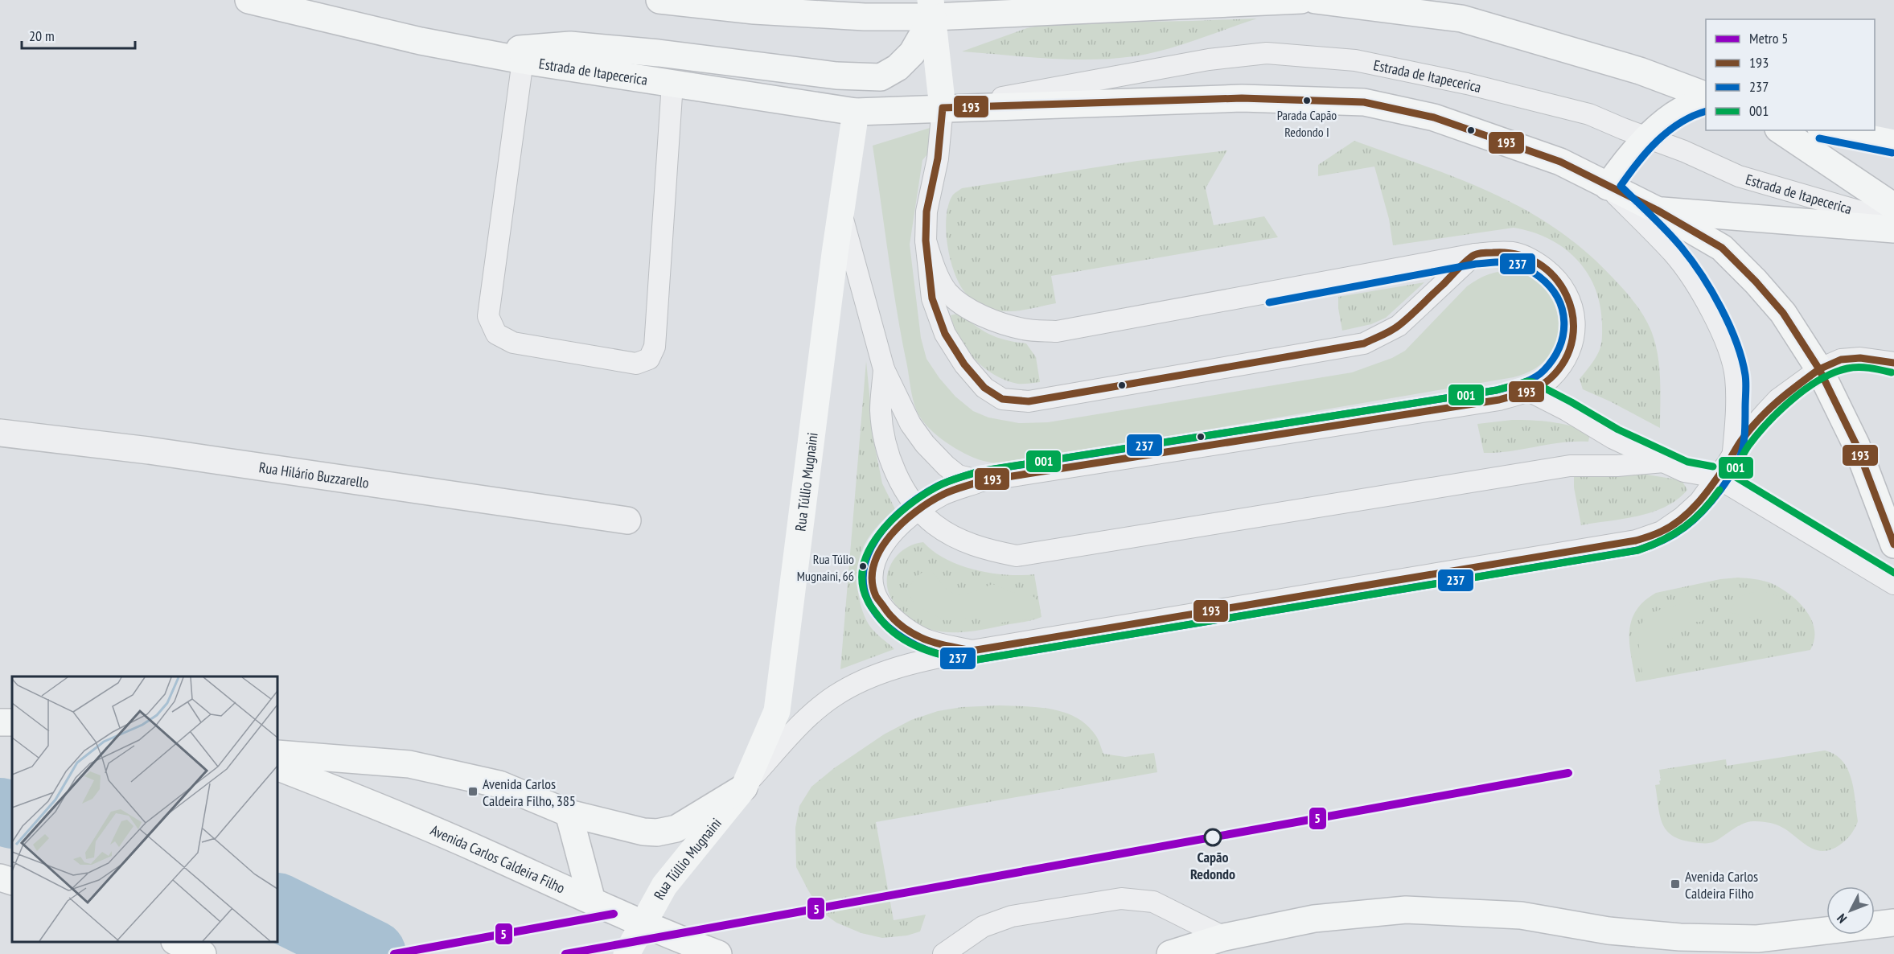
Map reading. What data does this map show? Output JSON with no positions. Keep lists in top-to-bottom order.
{
  "streets": {
    "main road": ["Estrada de Itapecerica", "Rua Túllio Mugnaini", "Avenida Carlos Caldeira Filho"],
    "street": ["Rua Hilário Buzzarello"]
  },
  "crossings": [
    ["Estrada de Itapecerica", "Rua Túllio Mugnaini"],
    ["Rua Túllio Mugnaini", "Avenida Carlos Caldeira Filho"]
  ],
  "places": {
    "other": ["Parada Capão Redondo I", "Rua Túlio Mugnaini, 66", "Capão Redondo"],
    "transit": ["Avenida Carlos Caldeira Filho, 385", "Avenida Carlos Caldeira Filho"]
  },
  "lines": [
    "transit line 193",
    "transit line 237",
    "transit line 001",
    "metro line 5"
  ],
  "legend": [
    "Metro 5",
    "193",
    "237",
    "001"
  ],
  "scale_bar": "20 m",
  "north": "bottom left"
}
